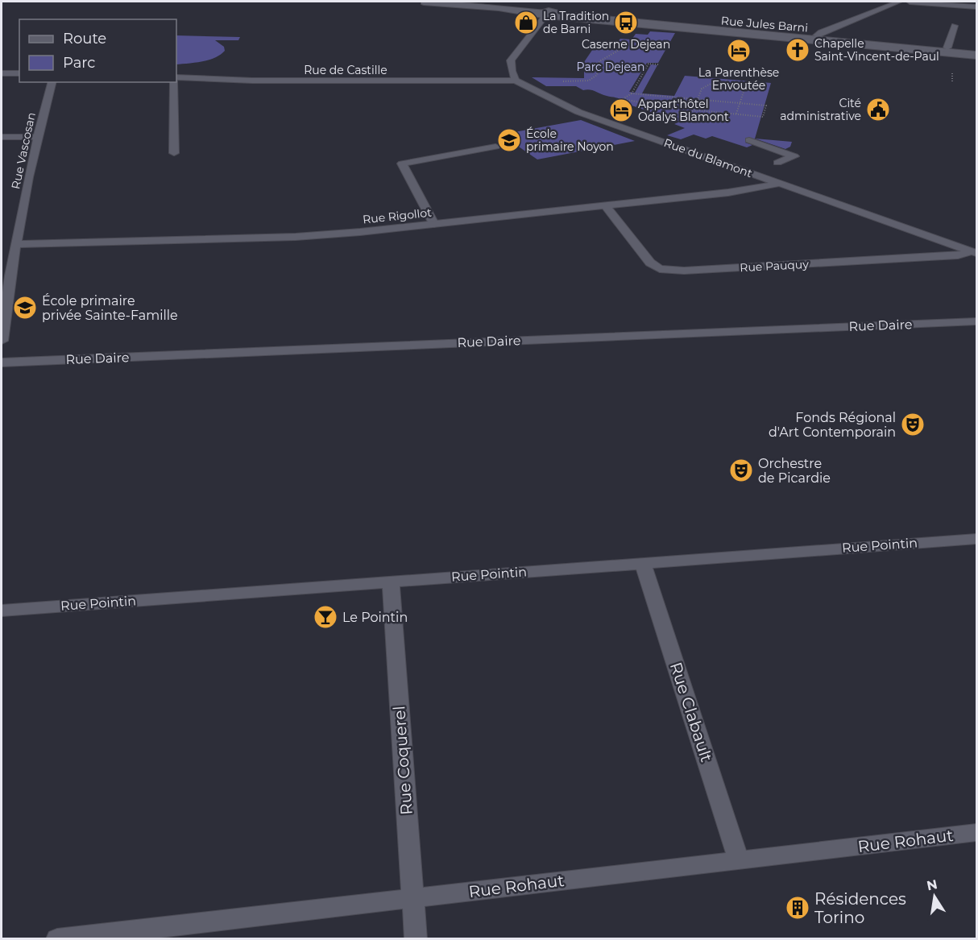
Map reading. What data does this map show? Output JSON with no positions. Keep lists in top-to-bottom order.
{
  "streets": {
    "street": [
      "Rue Jules Barni",
      "Rue de Castille",
      "Rue Vascosan",
      "Rue du Blamont",
      "Rue Rigollot",
      "Rue Pauquy",
      "Rue Daire",
      "Rue Pointin",
      "Rue Clabault",
      "Rue Coquerel",
      "Rue Rohaut"
    ]
  },
  "crossings": [
    ["Rue de Castille", "Rue du Blamont"],
    ["Rue Vascosan", "Rue Rigollot"],
    ["Rue du Blamont", "Rue Rigollot"],
    ["Rue du Blamont", "Rue Pauquy"],
    ["Rue Rigollot", "Rue Pauquy"],
    ["Rue Pointin", "Rue Clabault"],
    ["Rue Pointin", "Rue Coquerel"],
    ["Rue Clabault", "Rue Rohaut"],
    ["Rue Coquerel", "Rue Rohaut"]
  ],
  "parks": ["Parc Dejean"],
  "places": {
    "shop": ["La Tradition de Barni"],
    "bus stop": ["Caserne Dejean"],
    "church": ["Chapelle Saint-Vincent-de-Paul"],
    "hotel": ["La Parenthèse Envoutée", "Appart'hôtel Odalys Blamont"],
    "public building": ["Cité administrative"],
    "school or university": ["École primaire Noyon", "École primaire privée Sainte-Famille"],
    "theatre": ["Fonds Régional d'Art Contemporain", "Orchestre de Picardie"],
    "bar": ["Le Pointin"],
    "building": ["Résidences Torino"]
  },
  "legend": ["Route", "Parc"],
  "north": "top"
}
